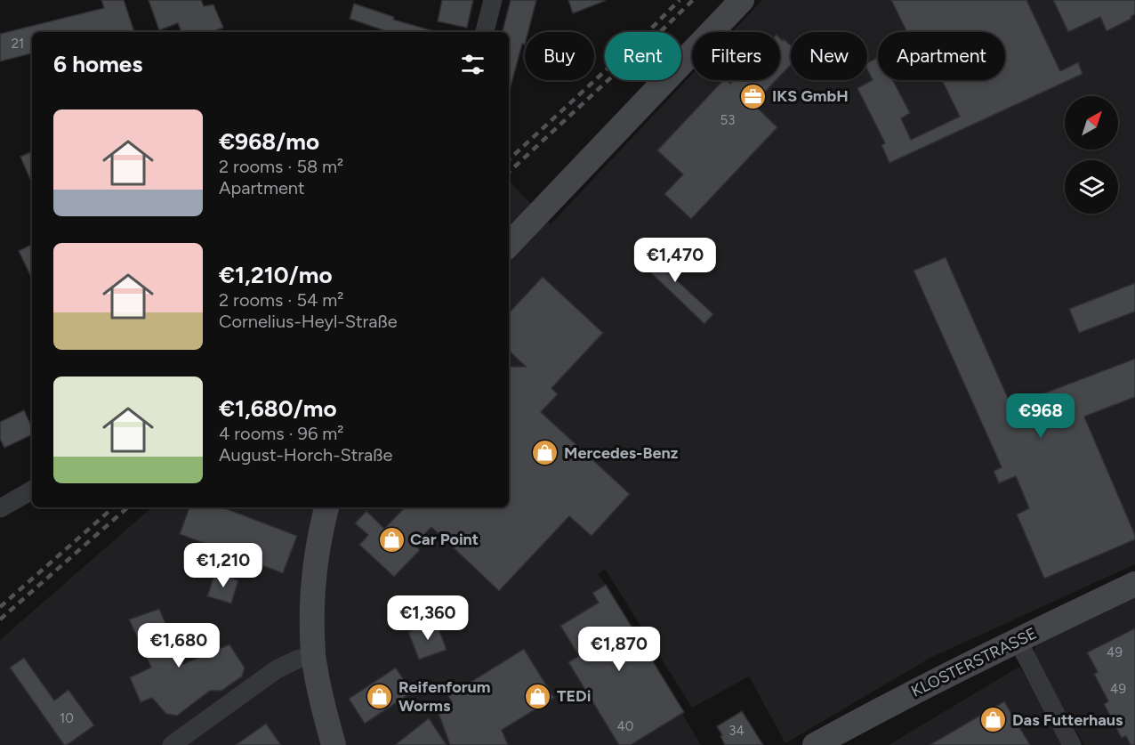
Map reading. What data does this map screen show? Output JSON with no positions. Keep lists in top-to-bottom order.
{
  "streets": {
    "main road": ["KLOSTERSTRASSE"]
  },
  "places": {
    "office": ["IKS GmbH"],
    "shop": [
      "Mercedes-Benz",
      "Car Point",
      "Reifenforum Worms",
      "TEDi",
      "Das Futterhaus"
    ]
  },
  "house_numbers": [
    "21",
    "53",
    "49",
    "49",
    "10",
    "40",
    "34"
  ],
  "north": "top right",
  "page": {
    "chip": [
      "Buy",
      "Rent",
      "Filters",
      "New",
      "Apartment"
    ],
    "heading": "6 homes",
    "list": [
      {
        "name": "€968/mo",
        "note": "2 rooms · 58 m² · Apartment"
      },
      {
        "name": "€1,210/mo",
        "note": "2 rooms · 54 m² · Cornelius-Heyl-Straße"
      },
      {
        "name": "€1,680/mo",
        "note": "4 rooms · 96 m² · August-Horch-Straße"
      }
    ],
    "price": [
      "€1,470",
      "€968",
      "€1,210",
      "€1,360",
      "€1,680",
      "€1,870"
    ]
  }
}
